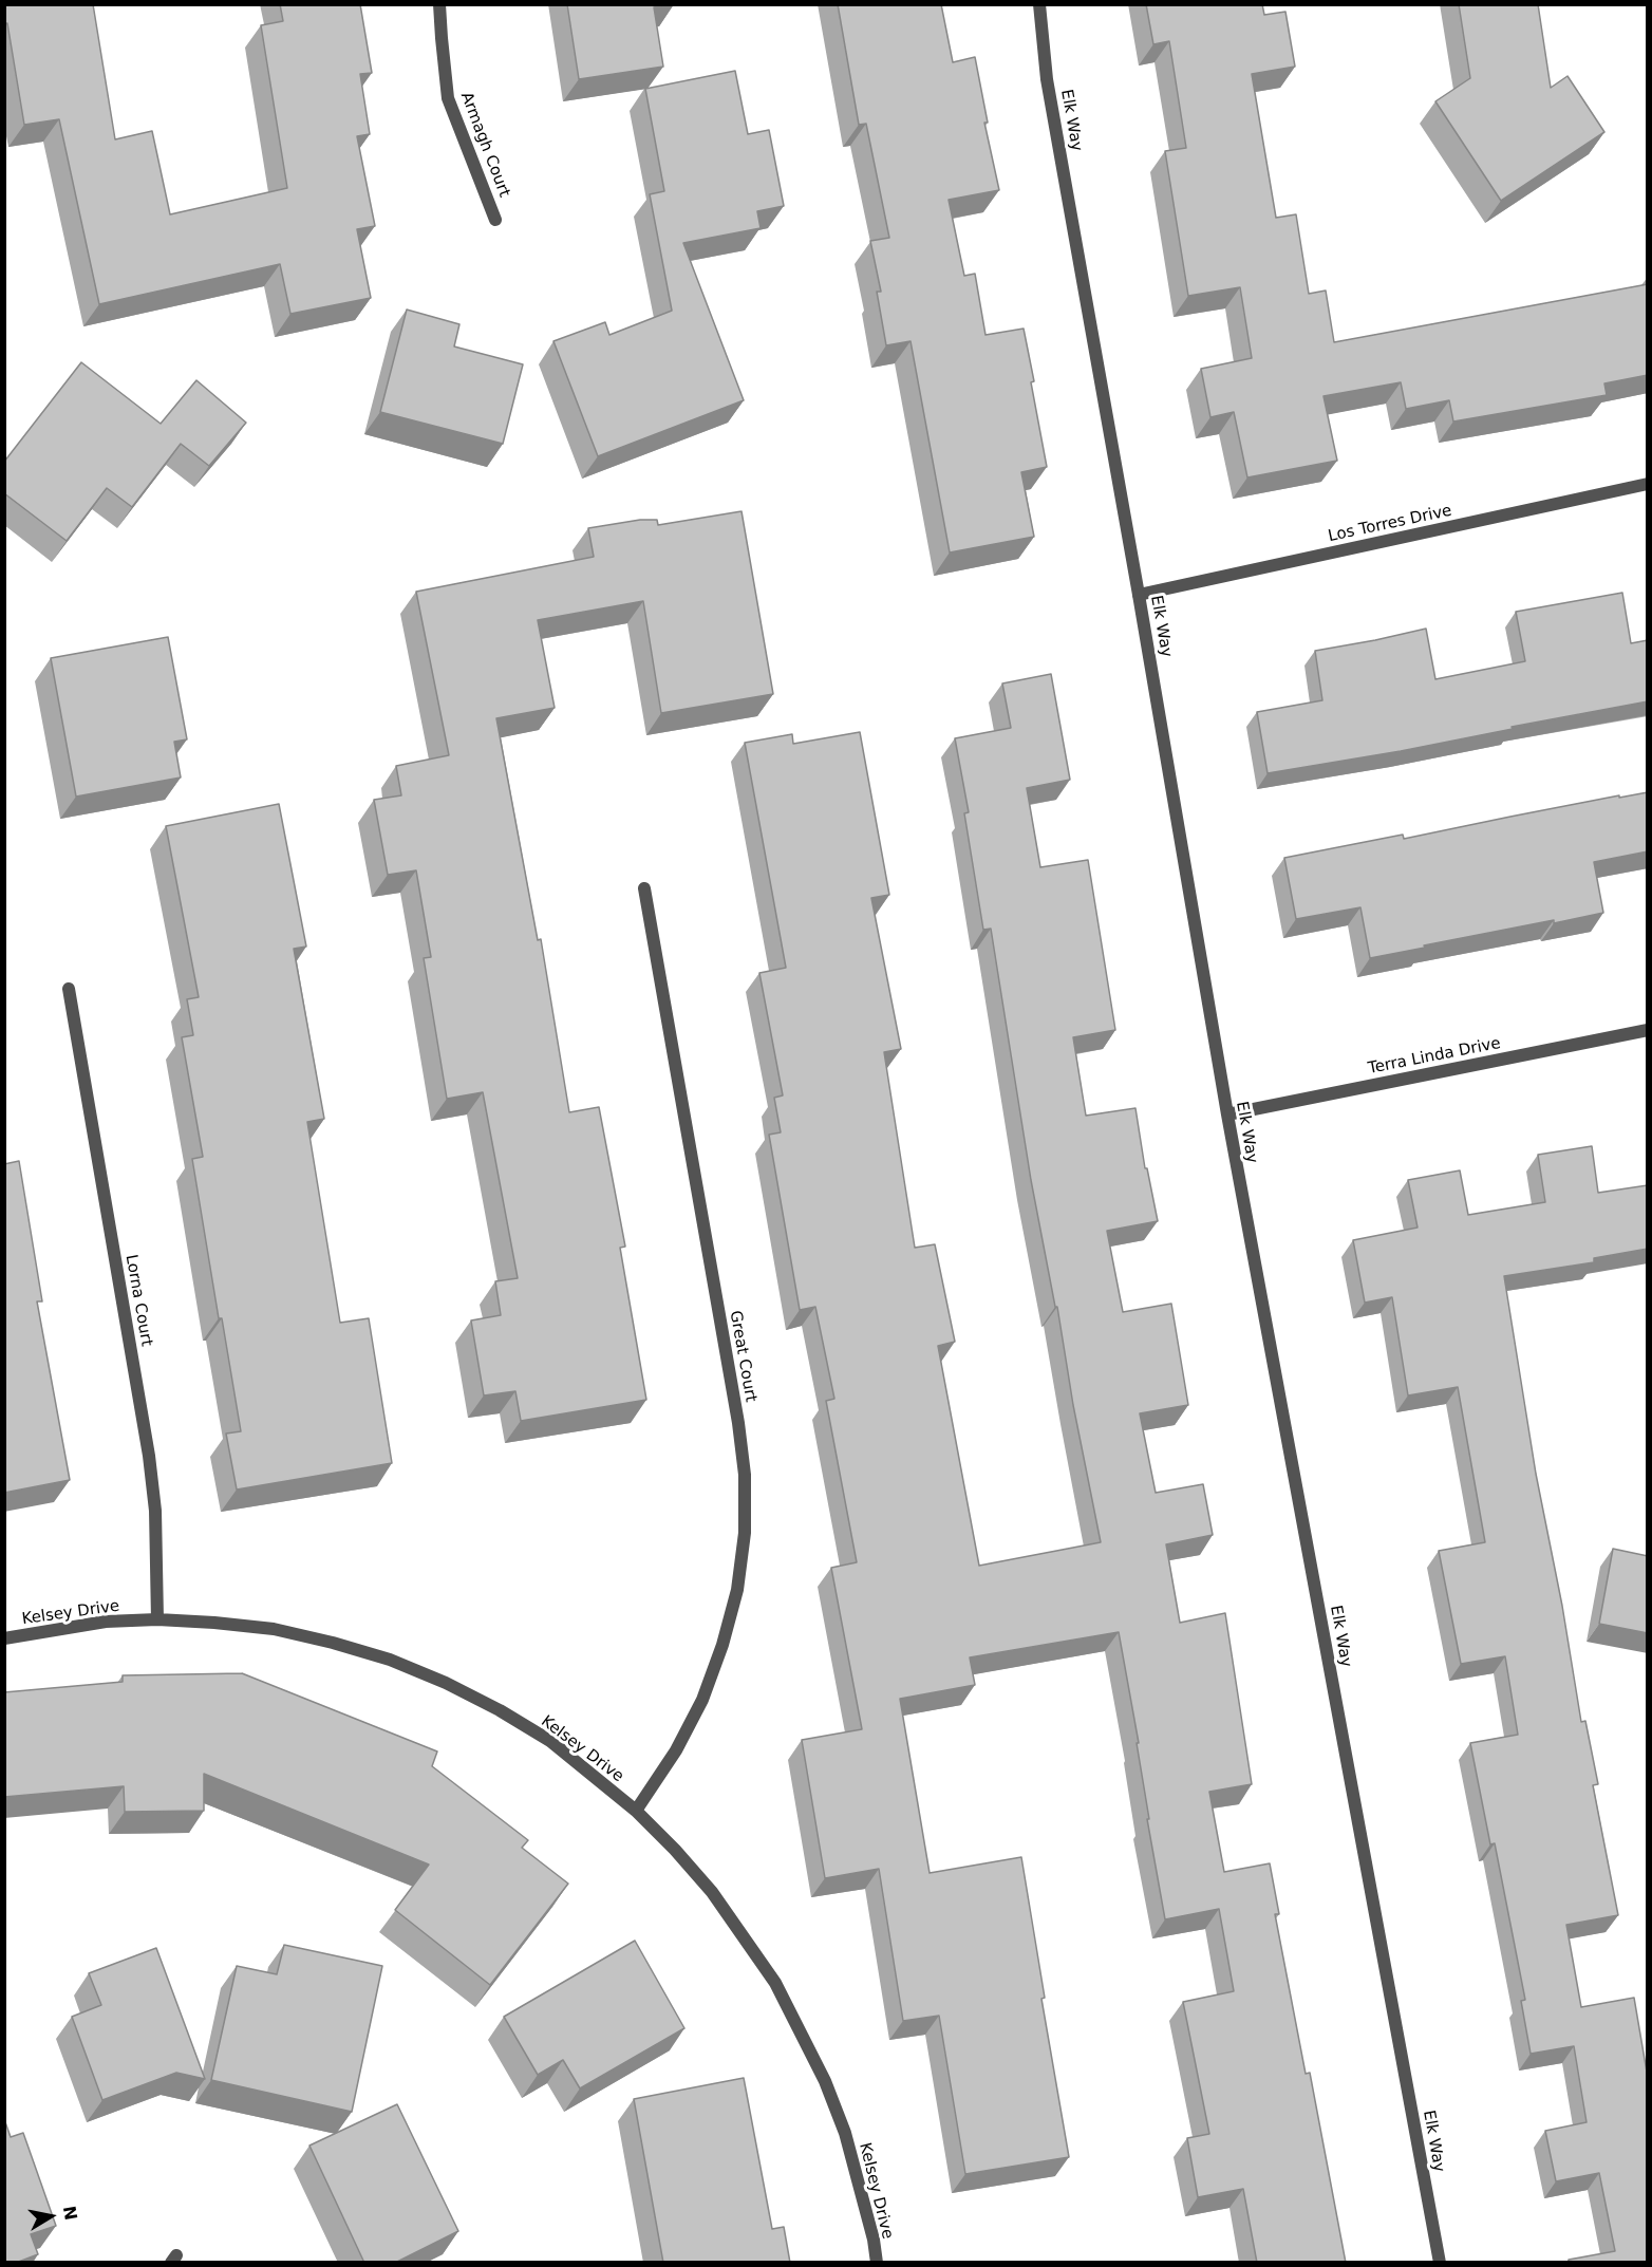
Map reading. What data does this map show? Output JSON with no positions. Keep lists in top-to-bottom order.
{
  "streets": {
    "street": [
      "Elk Way",
      "Armagh Court",
      "Los Torres Drive",
      "Terra Linda Drive",
      "Lorna Court",
      "Great Court",
      "Kelsey Drive"
    ]
  },
  "crossings": [
    ["Elk Way", "Los Torres Drive"],
    ["Elk Way", "Terra Linda Drive"],
    ["Lorna Court", "Kelsey Drive"],
    ["Great Court", "Kelsey Drive"]
  ],
  "north": "right"
}
